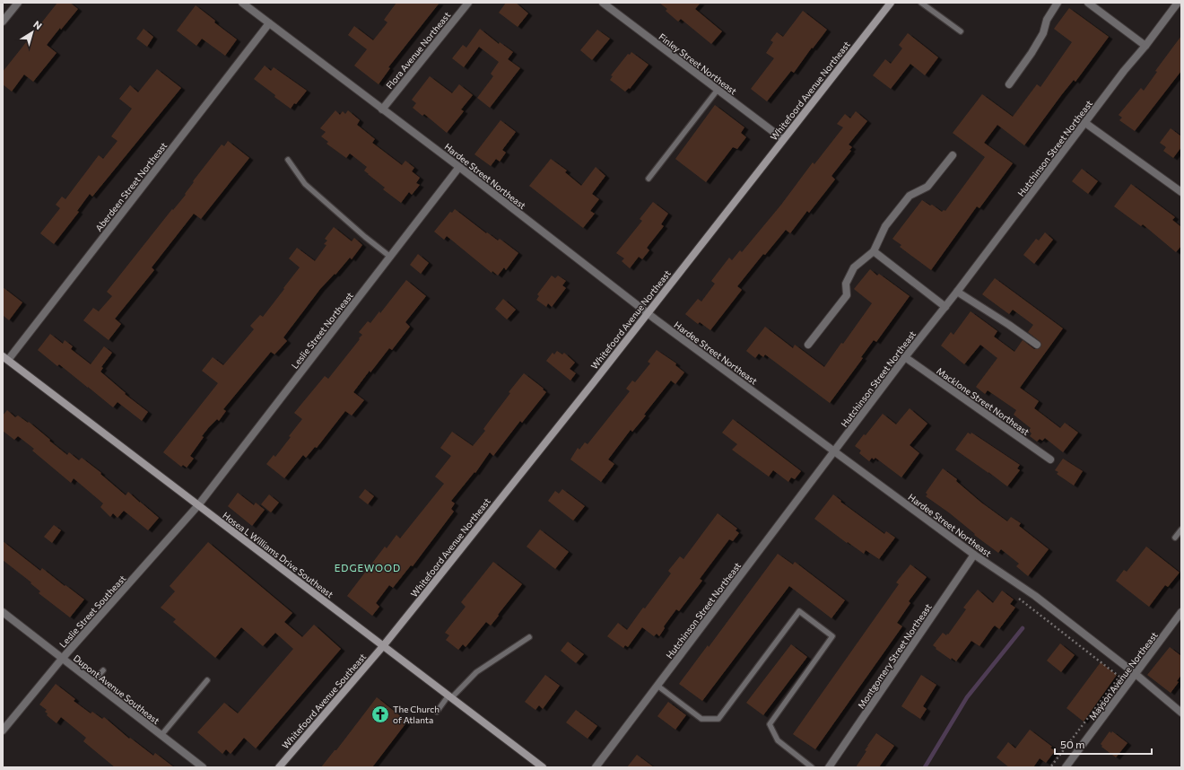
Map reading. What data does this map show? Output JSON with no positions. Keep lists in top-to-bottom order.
{
  "streets": {
    "street": [
      "Flora Avenue Northeast",
      "Finley Street Northeast",
      "Whitefoord Avenue Northeast",
      "Hutchinson Street Northeast",
      "Hardee Street Northeast",
      "Aberdeen Street Northeast",
      "Leslie Street Northeast",
      "Macklone Street Northeast",
      "Hosea L Williams Drive Southeast",
      "Leslie Street Southeast",
      "Montgomery Street Northeast",
      "Mayson Avenue Northeast",
      "Dupont Avenue Southeast",
      "Whitefoord Avenue Southeast"
    ]
  },
  "crossings": [
    ["Flora Avenue Northeast", "Hardee Street Northeast"],
    ["Finley Street Northeast", "Whitefoord Avenue Northeast"],
    ["Whitefoord Avenue Northeast", "Hardee Street Northeast"],
    ["Whitefoord Avenue Northeast", "Hosea L Williams Drive Southeast"],
    ["Whitefoord Avenue Northeast", "Whitefoord Avenue Southeast"],
    ["Hutchinson Street Northeast", "Hardee Street Northeast"],
    ["Hutchinson Street Northeast", "Macklone Street Northeast"],
    ["Hardee Street Northeast", "Aberdeen Street Northeast"],
    ["Hardee Street Northeast", "Leslie Street Northeast"],
    ["Hardee Street Northeast", "Montgomery Street Northeast"],
    ["Hardee Street Northeast", "Mayson Avenue Northeast"],
    ["Aberdeen Street Northeast", "Hosea L Williams Drive Southeast"],
    ["Leslie Street Northeast", "Hosea L Williams Drive Southeast"],
    ["Leslie Street Northeast", "Leslie Street Southeast"],
    ["Hosea L Williams Drive Southeast", "Leslie Street Southeast"],
    ["Hosea L Williams Drive Southeast", "Whitefoord Avenue Southeast"],
    ["Leslie Street Southeast", "Dupont Avenue Southeast"]
  ],
  "districts": ["EDGEWOOD"],
  "places": {
    "church": ["The Church of Atlanta"]
  },
  "scale_bar": "50 m",
  "north": "top right"
}
